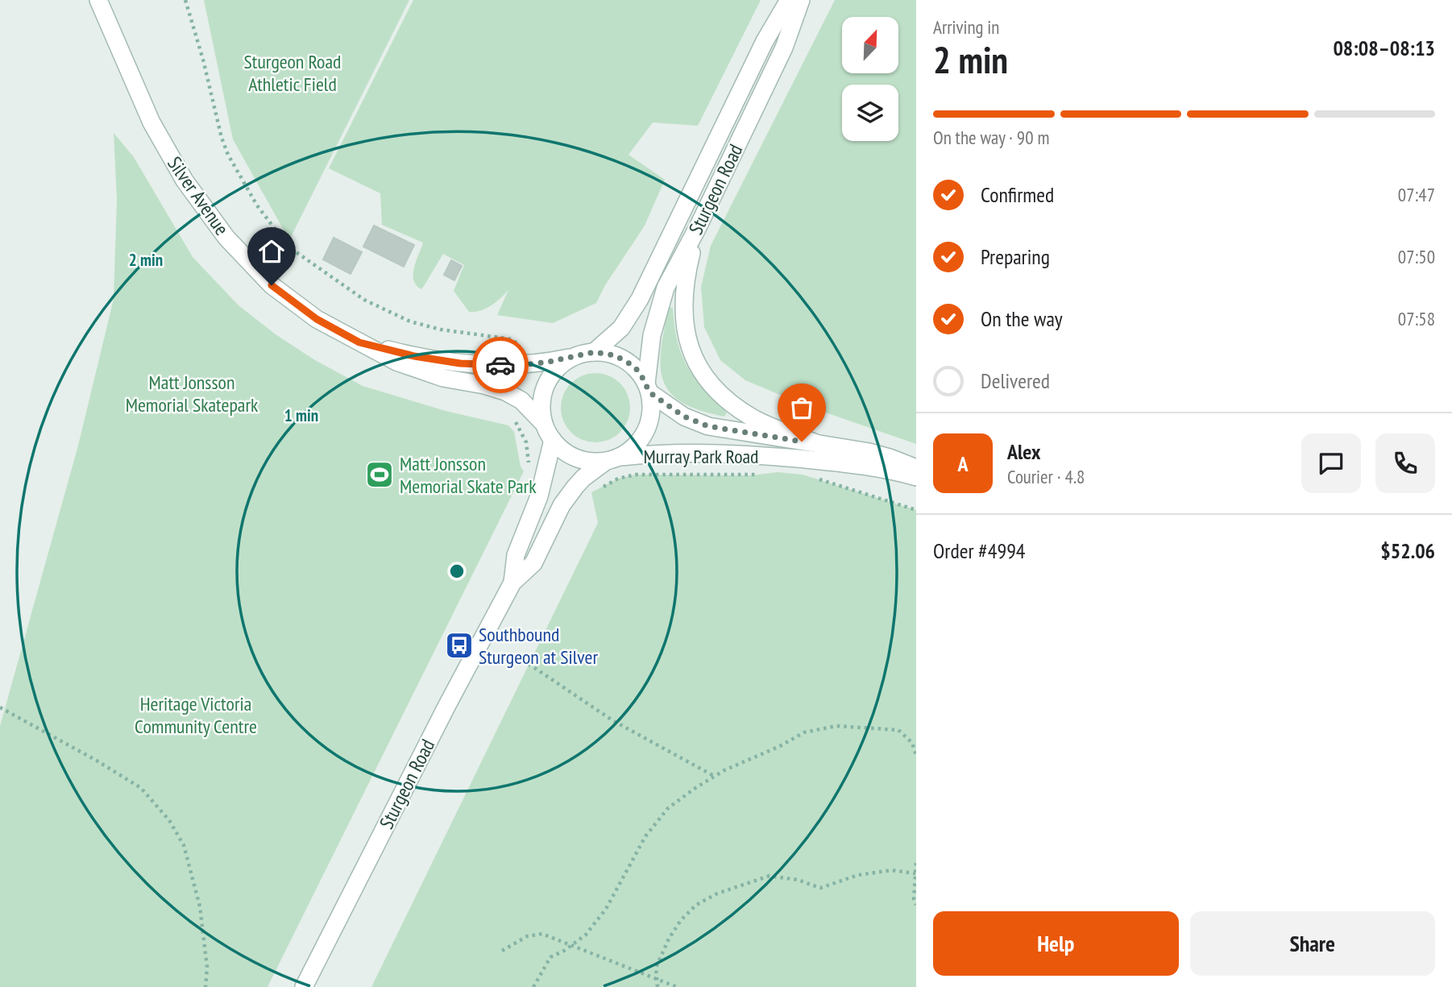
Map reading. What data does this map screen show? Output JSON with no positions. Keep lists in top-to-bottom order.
{
  "streets": {
    "main road": ["Sturgeon Road", "Silver Avenue", "Murray Park Road"]
  },
  "crossings": [
    ["Sturgeon Road", "Silver Avenue"],
    ["Sturgeon Road", "Murray Park Road"],
    ["Silver Avenue", "Murray Park Road"]
  ],
  "parks": ["Sturgeon Road Athletic Field", "Matt Jonsson Memorial Skatepark", "Heritage Victoria Community Centre"],
  "places": {
    "sports": ["Matt Jonsson Memorial Skate Park"],
    "bus stop": ["Southbound Sturgeon at Silver"]
  },
  "north": "top right",
  "page": {
    "heading": ["2 min", "Arriving in", "08:08–08:13"],
    "panel": [
      "Alex",
      "Courier · 4.8",
      "Order #4994",
      "$52.06"
    ],
    "bar": "On the way · 90 m",
    "list": [
      ["Confirmed", "07:47"],
      ["Preparing", "07:50"],
      ["On the way", "07:58"],
      "Delivered"
    ],
    "round": "A",
    "buttons": ["Help", "Share"]
  },
  "rings": ["2 min", "1 min"]
}
